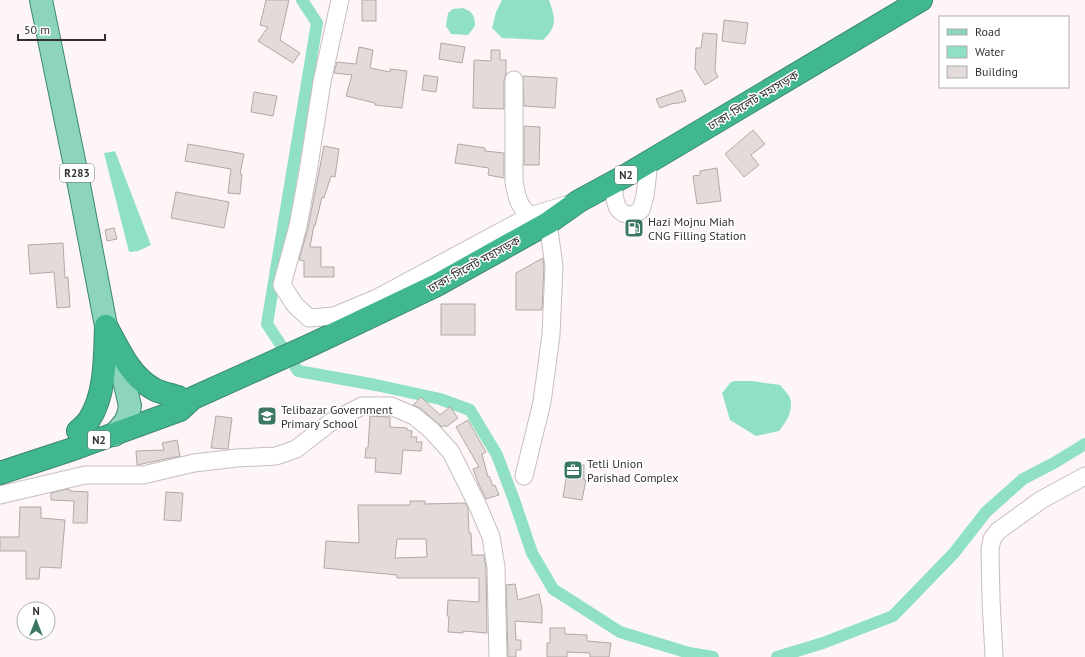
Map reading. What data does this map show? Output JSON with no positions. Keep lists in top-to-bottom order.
{
  "streets": {
    "highway": ["ঢাকা-সিলেট মহাসড়ক", "R283", "N2"]
  },
  "crossings": [
    ["ঢাকা-সিলেট মহাসড়ক", "R283"]
  ],
  "places": {
    "fuel station": ["Hazi Mojnu Miah CNG Filling Station"],
    "school or university": ["Telibazar Government Primary School"],
    "office": ["Tetli Union Parishad Complex"]
  },
  "legend": ["Road", "Water", "Building"],
  "scale_bar": "50 m",
  "north": "top"
}
